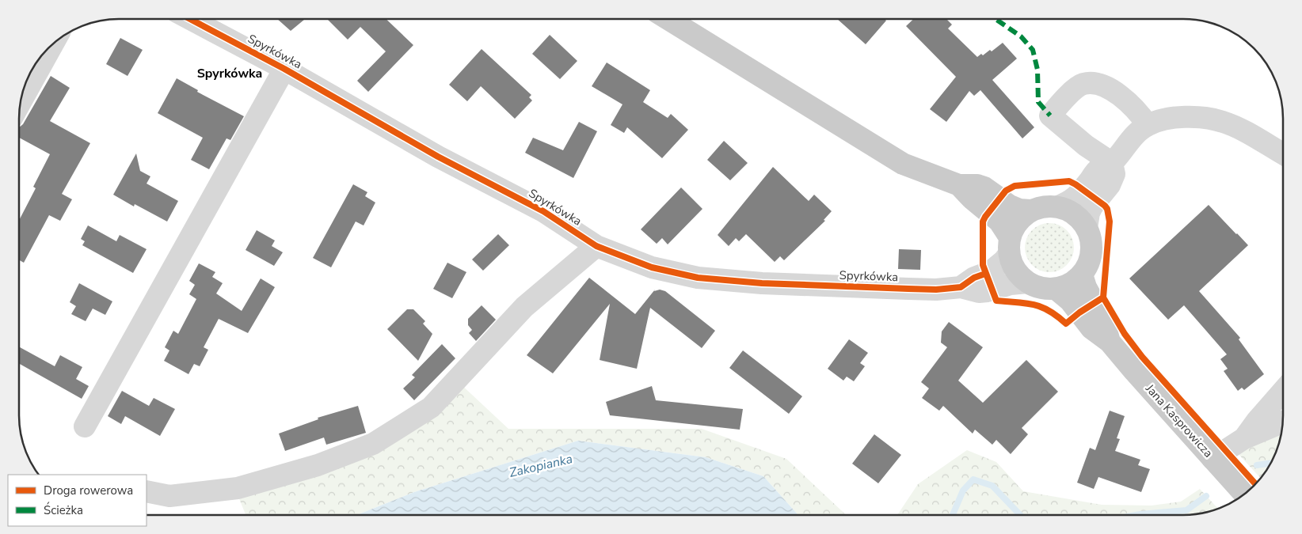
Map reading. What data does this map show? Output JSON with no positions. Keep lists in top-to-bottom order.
{
  "streets": {
    "main road": ["Jana Kasprowicza"],
    "street": ["Spyrkówka"]
  },
  "districts": ["Spyrkówka"],
  "water": ["Zakopianka"],
  "legend": ["Droga rowerowa", "Ścieżka"]
}
